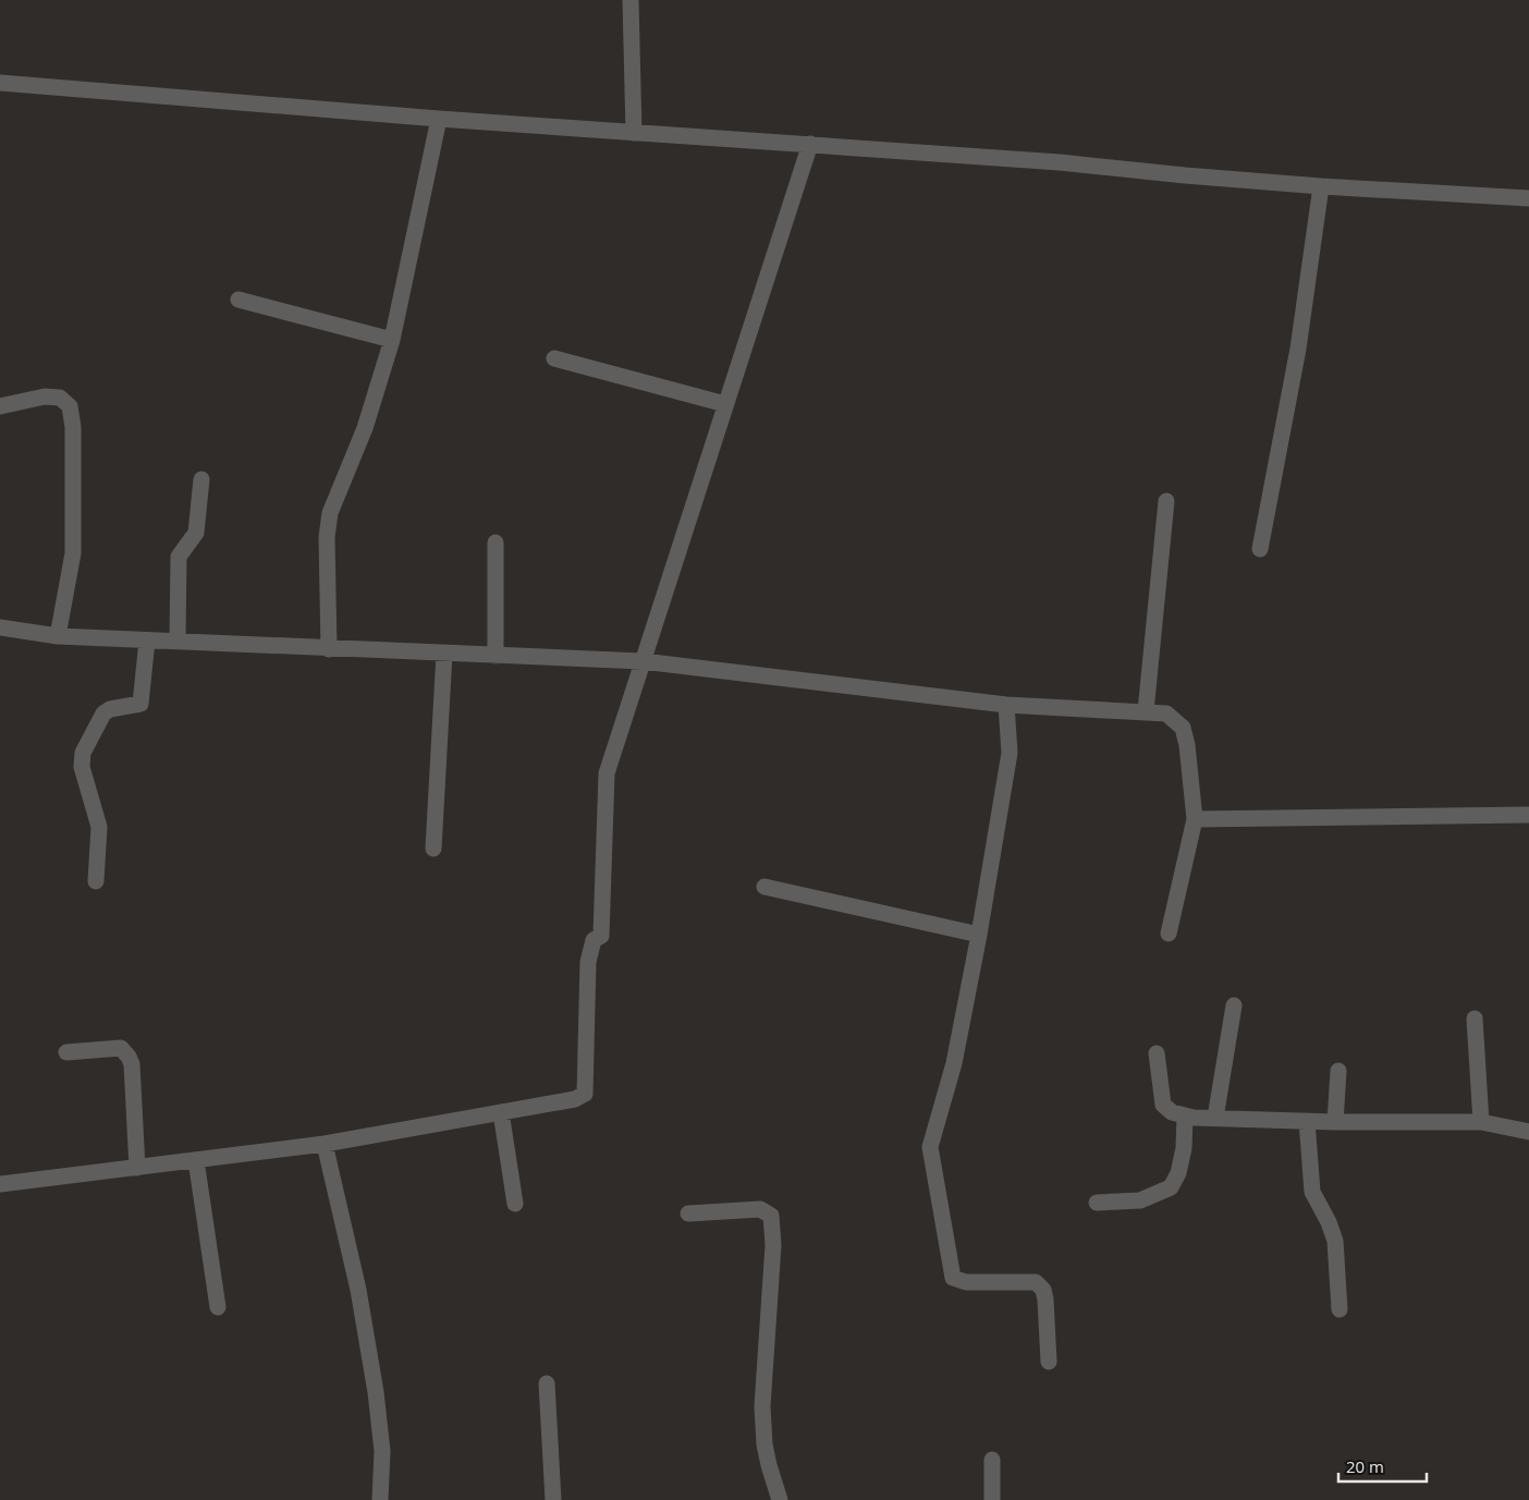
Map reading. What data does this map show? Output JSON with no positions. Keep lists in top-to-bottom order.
{
  "scale_bar": "20 m"
}
